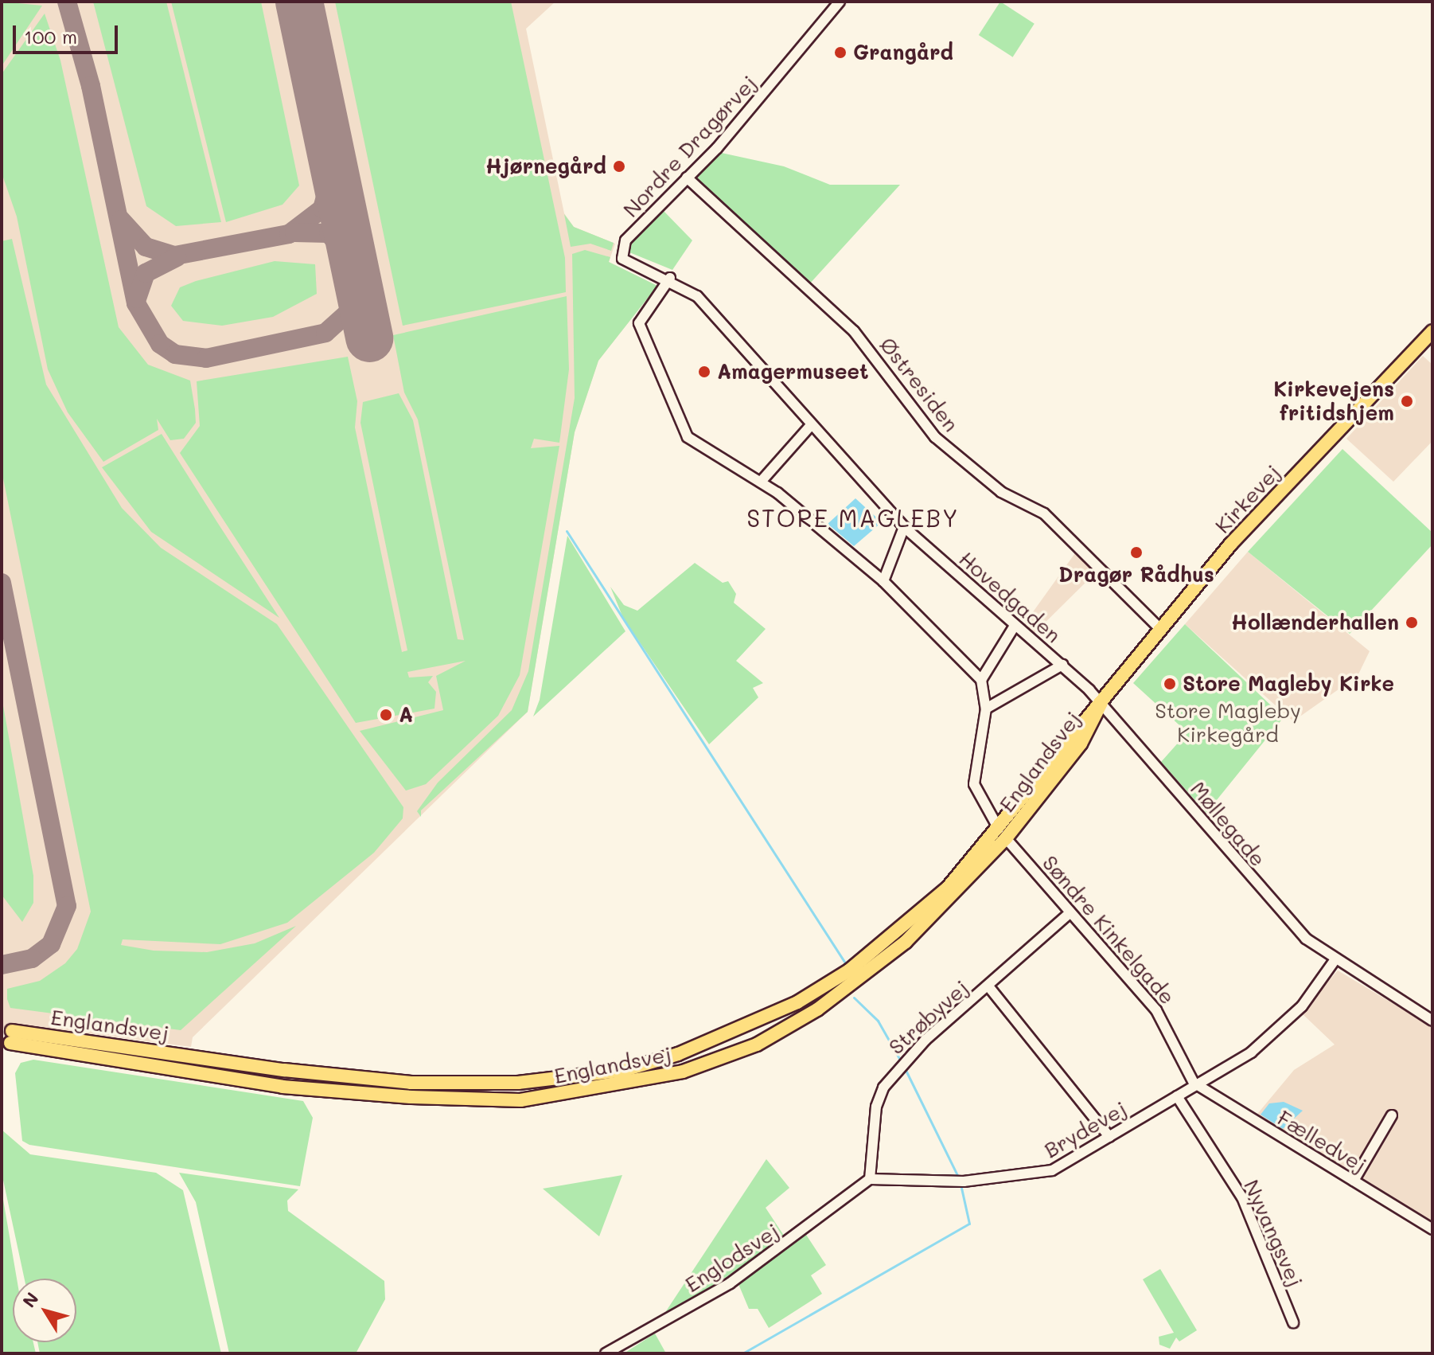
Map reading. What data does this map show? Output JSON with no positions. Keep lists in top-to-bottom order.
{
  "streets": {
    "main road": ["Kirkevej", "Englandsvej"],
    "street": [
      "Nordre Dragørvej",
      "Østresiden",
      "Hovedgaden",
      "Møllegade",
      "Søndre Kinkelgade",
      "Strøbyvej",
      "Brydevej",
      "Fælledvej",
      "Nyvangsvej",
      "Englodsvej"
    ]
  },
  "crossings": [
    ["Nordre Dragørvej", "Østresiden"],
    ["Nordre Dragørvej", "Hovedgaden"],
    ["Østresiden", "Kirkevej"],
    ["Kirkevej", "Hovedgaden"],
    ["Kirkevej", "Englandsvej"],
    ["Kirkevej", "Møllegade"],
    ["Hovedgaden", "Englandsvej"],
    ["Hovedgaden", "Møllegade"],
    ["Englandsvej", "Møllegade"],
    ["Englandsvej", "Søndre Kinkelgade"],
    ["Møllegade", "Brydevej"],
    ["Søndre Kinkelgade", "Strøbyvej"],
    ["Søndre Kinkelgade", "Brydevej"],
    ["Søndre Kinkelgade", "Fælledvej"],
    ["Strøbyvej", "Brydevej"],
    ["Strøbyvej", "Englodsvej"],
    ["Brydevej", "Fælledvej"],
    ["Brydevej", "Nyvangsvej"],
    ["Brydevej", "Englodsvej"]
  ],
  "districts": ["STORE MAGLEBY"],
  "parks": ["Store Magleby Kirkegård"],
  "places": [
    "Grangård",
    "Hjørnegård",
    "Amagermuseet",
    "Kirkevejens fritidshjem",
    "Dragør Rådhus",
    "Hollænderhallen",
    "Store Magleby Kirke",
    "A"
  ],
  "scale_bar": "100 m",
  "north": "top left"
}
